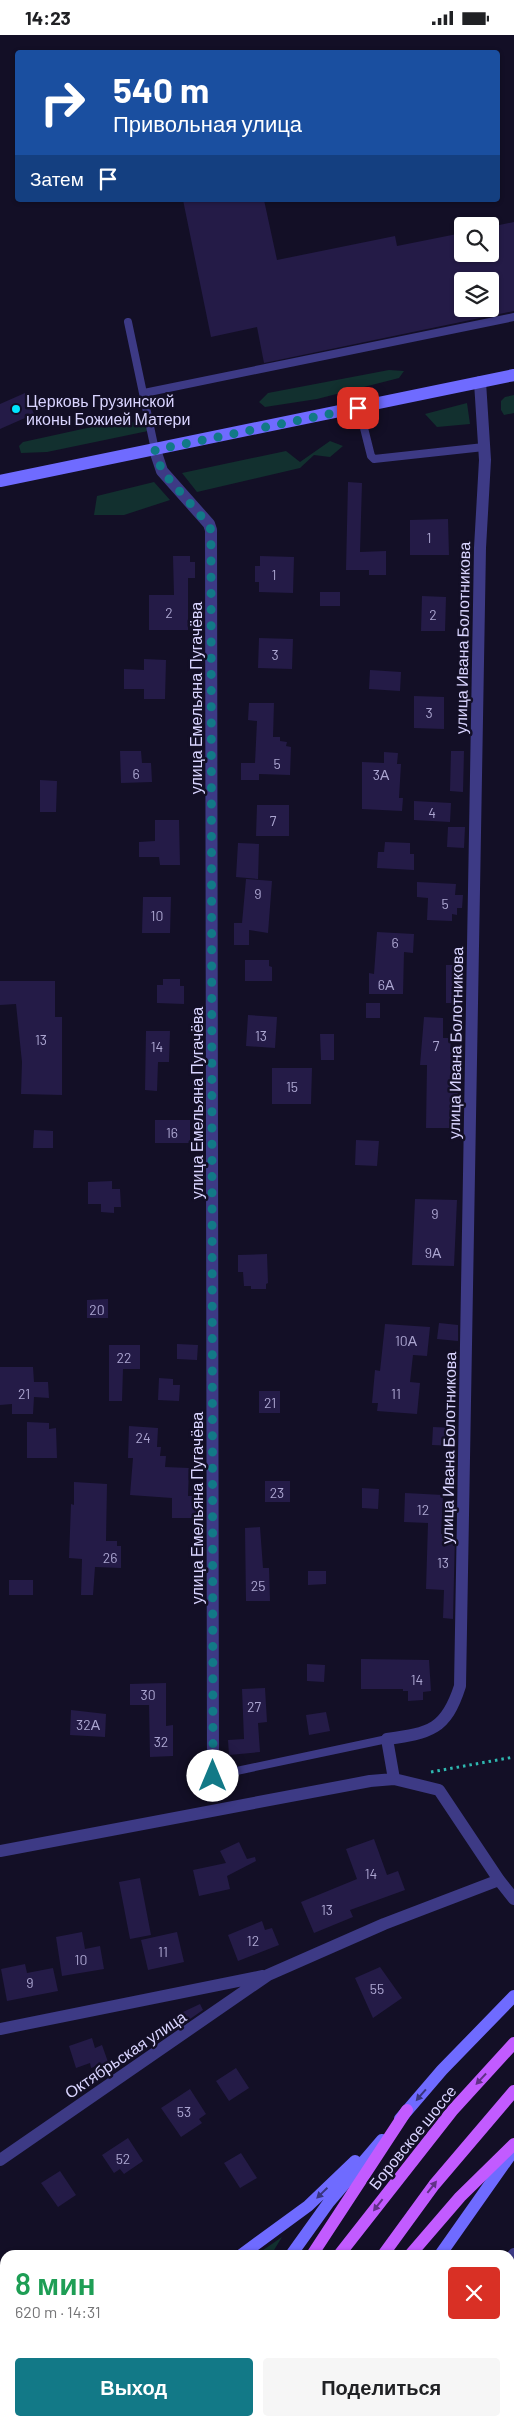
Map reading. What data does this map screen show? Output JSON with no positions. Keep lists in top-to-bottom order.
{
  "streets": {
    "main road": ["Боровское шоссе"],
    "street": ["улица Ивана Болотникова", "улица Емельяна Пугачёва", "Октябрьская улица"]
  },
  "places": ["Церковь Грузинской иконы Божией Матери"],
  "house_numbers": [
    "1",
    "1",
    "2",
    "2",
    "3",
    "3",
    "5",
    "6",
    "3А",
    "4",
    "7",
    "9",
    "5",
    "10",
    "6",
    "6А",
    "13",
    "13",
    "7",
    "14",
    "15",
    "16",
    "9",
    "9А",
    "20",
    "10А",
    "22",
    "21",
    "11",
    "21",
    "24",
    "23",
    "12",
    "26",
    "13",
    "25",
    "14",
    "30",
    "27",
    "32А",
    "32",
    "14",
    "13",
    "12",
    "11",
    "10",
    "9",
    "55",
    "53",
    "52"
  ],
  "page": {
    "status": "14:23",
    "turn": ["540 m", "Привольная улица"],
    "then": "Затем",
    "heading": ["8 мин", "620 m · 14:31"],
    "buttons": ["Выход", "Поделиться"]
  }
}
